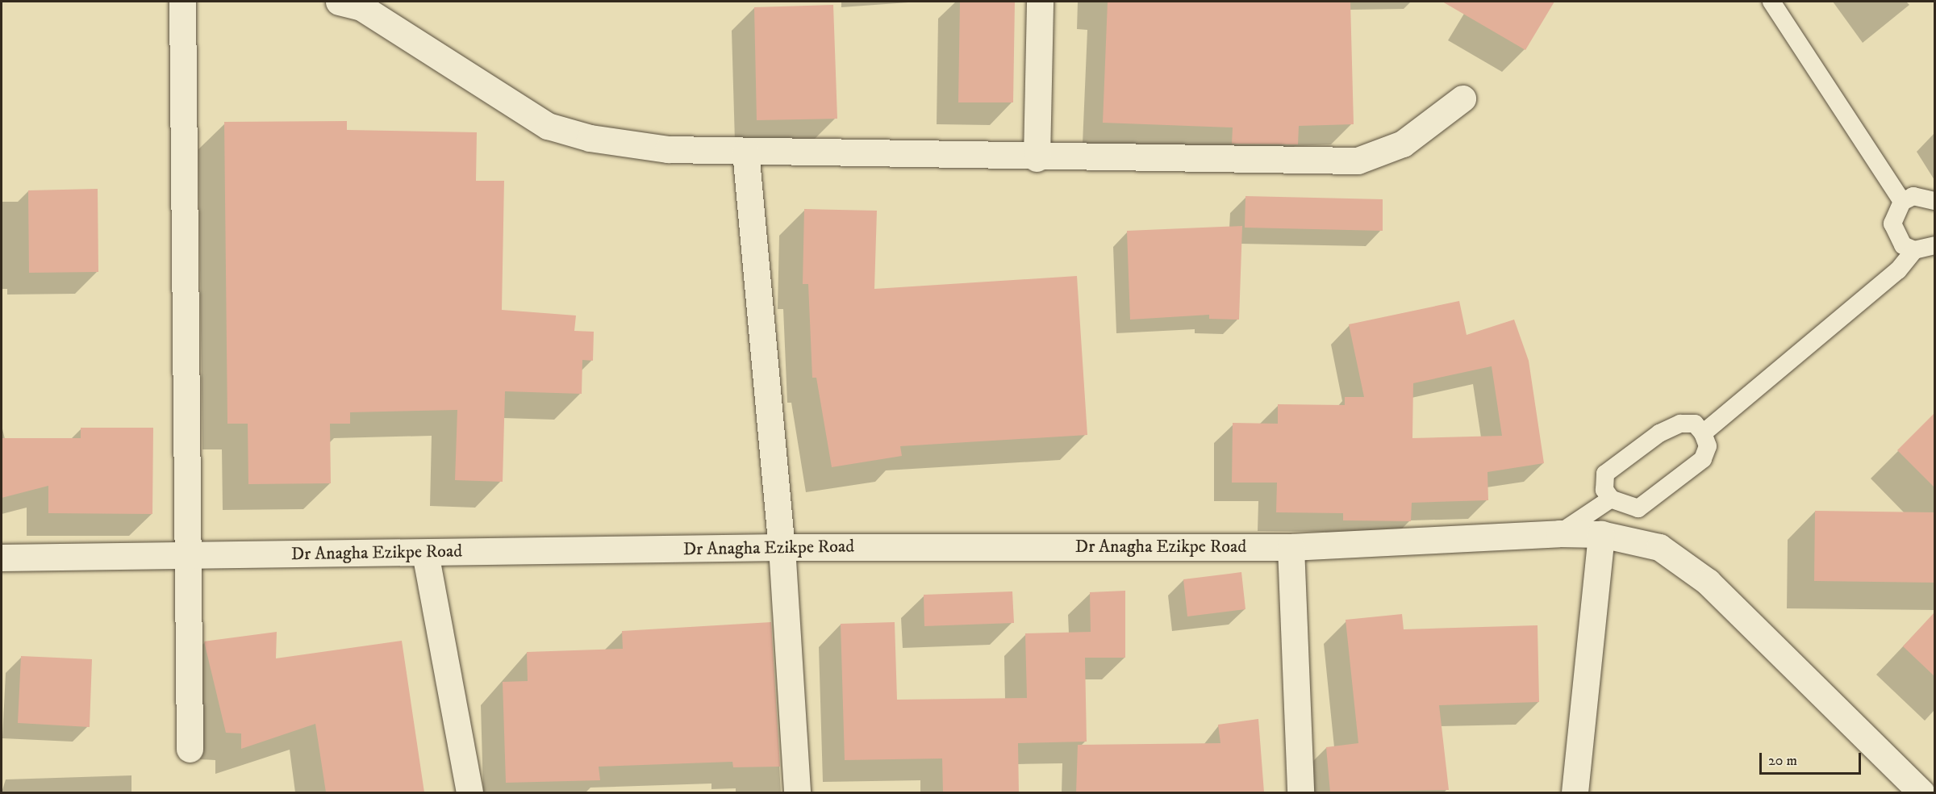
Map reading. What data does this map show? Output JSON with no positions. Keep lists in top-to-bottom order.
{
  "streets": {
    "street": ["Dr Anagha Ezikpe Road"]
  },
  "scale_bar": "20 m"
}
